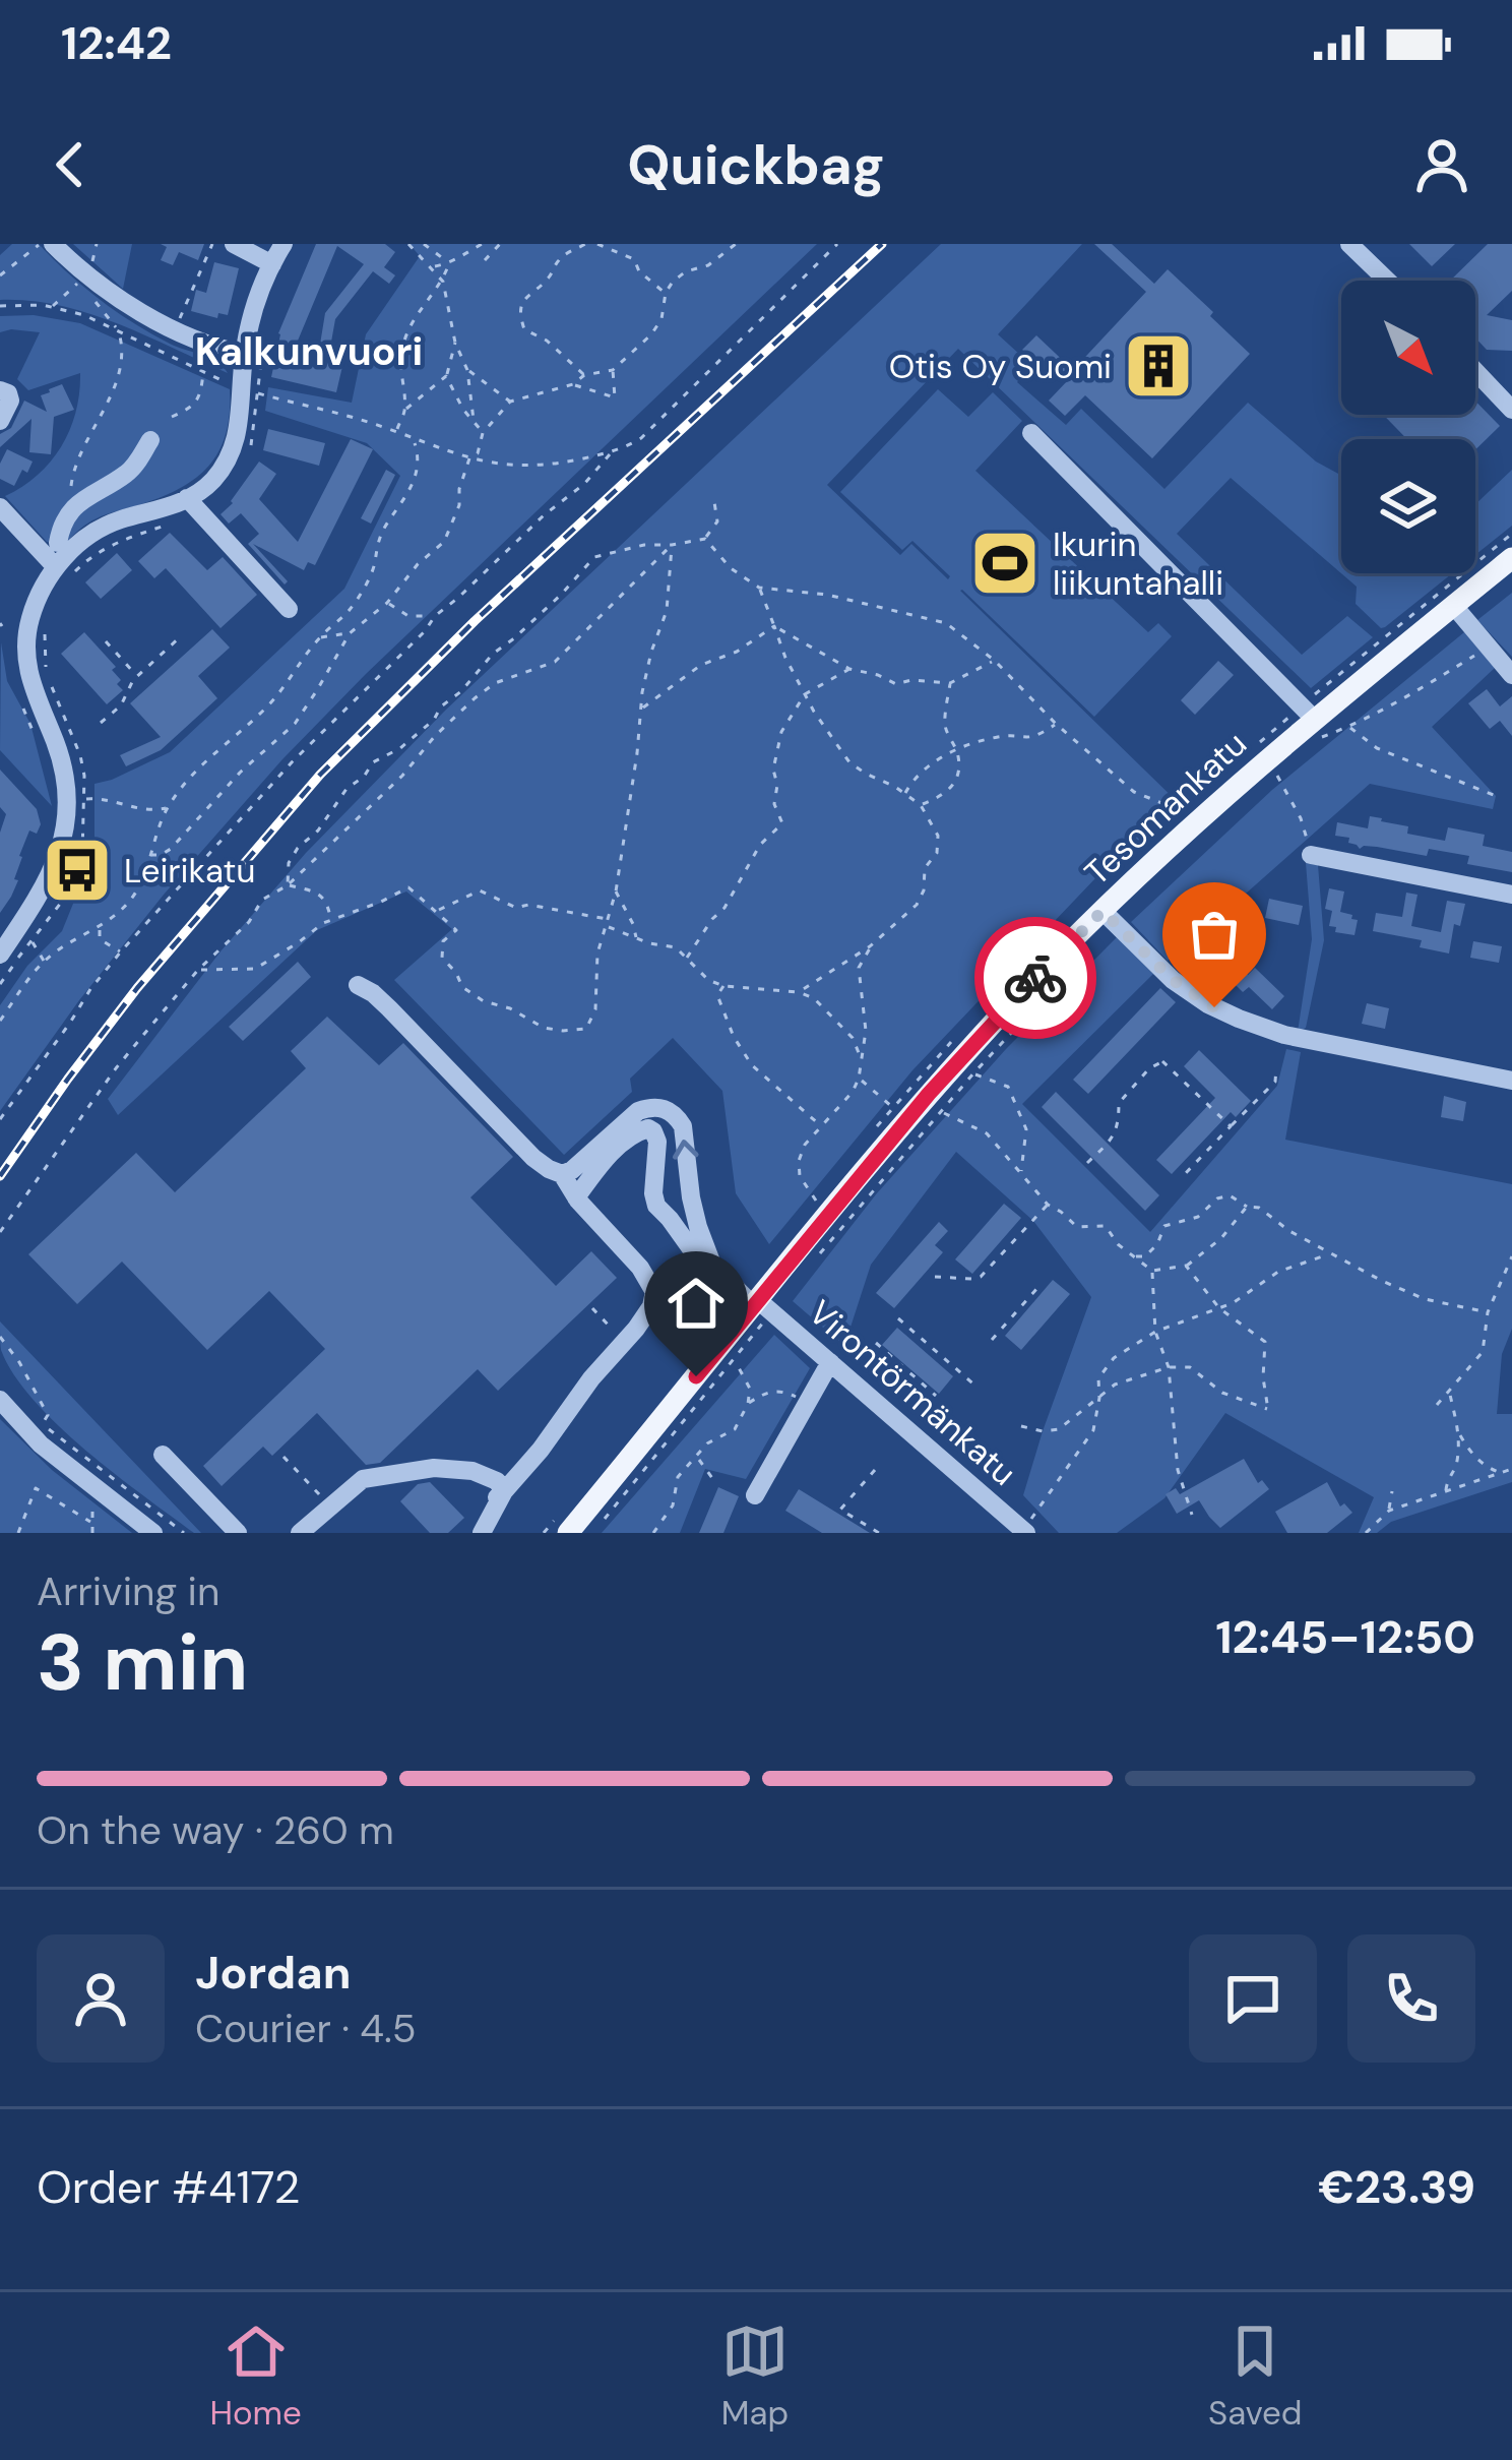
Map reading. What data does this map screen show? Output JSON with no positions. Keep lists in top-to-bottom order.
{
  "streets": {
    "main road": ["Tesomankatu"],
    "street": ["Virontörmänkatu"]
  },
  "crossings": [
    ["Tesomankatu", "Virontörmänkatu"]
  ],
  "districts": ["Kalkunvuori"],
  "places": {
    "building": ["Otis Oy Suomi"],
    "sports": ["Ikurin liikuntahalli"],
    "bus stop": ["Leirikatu"]
  },
  "north": "bottom right",
  "page": {
    "status": "12:42",
    "header": "Quickbag",
    "heading": ["3 min", "Arriving in", "12:45–12:50"],
    "panel": [
      "Jordan",
      "Courier · 4.5",
      "Order #4172",
      "€23.39"
    ],
    "bar": "On the way · 260 m",
    "tabs": ["Home", "Map", "Saved"]
  }
}
